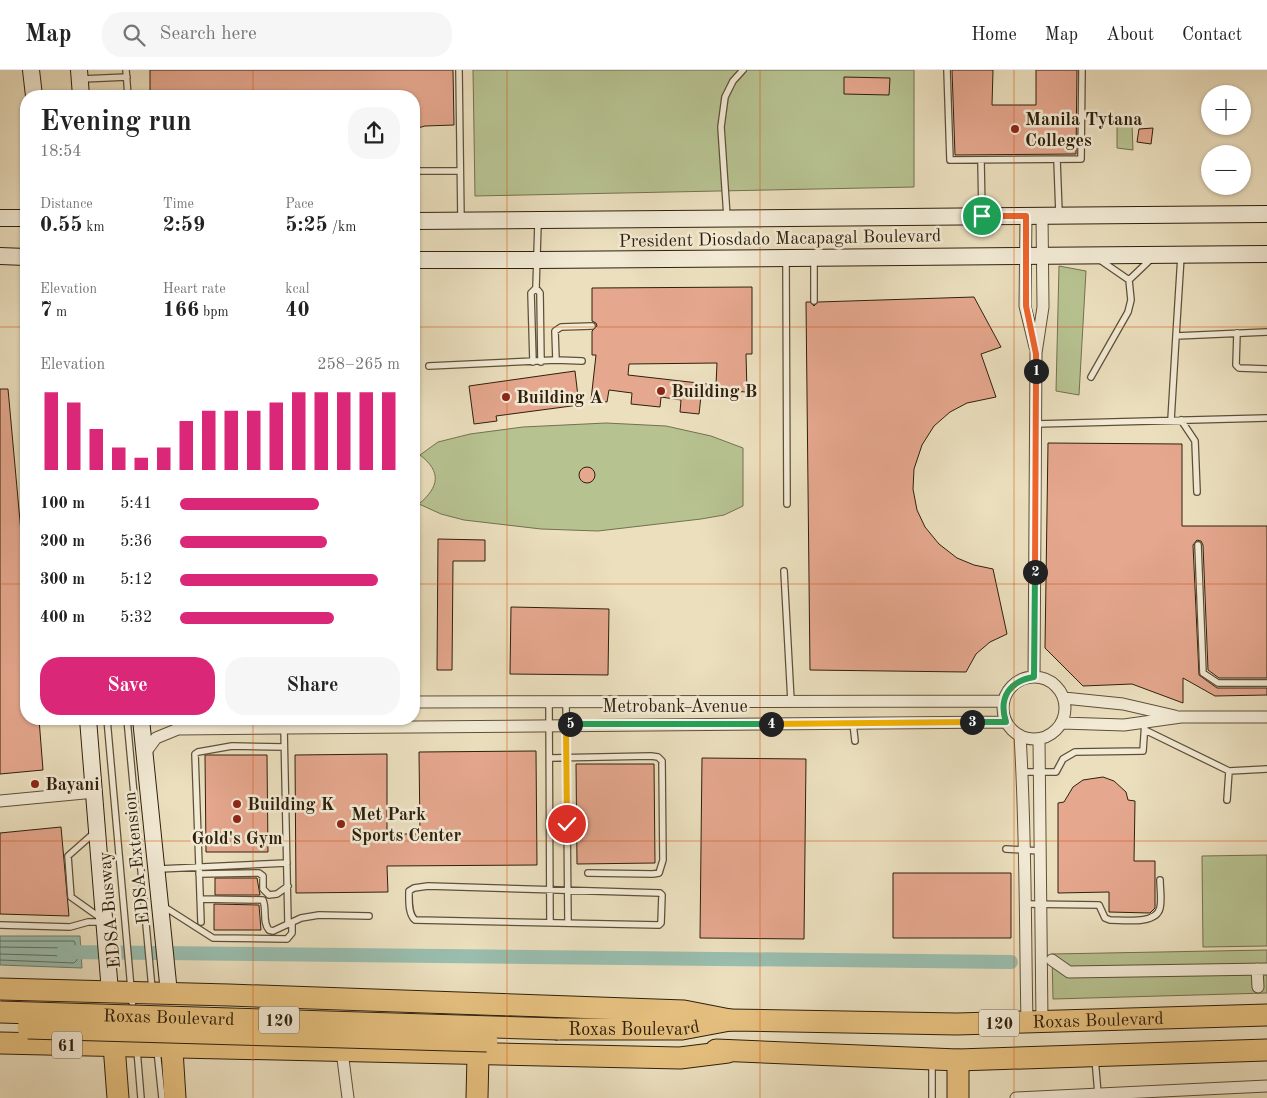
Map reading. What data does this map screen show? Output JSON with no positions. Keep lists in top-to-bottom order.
{
  "streets": {
    "highway": ["Roxas Boulevard", "120", "61"],
    "main road": ["President Diosdado Macapagal Boulevard", "EDSA Extension"],
    "street": ["Metrobank Avenue"],
    "lane": ["EDSA Busway"]
  },
  "crossings": [
    ["Metrobank Avenue", "EDSA Extension"],
    ["EDSA Extension", "EDSA Busway"],
    ["EDSA Extension", "120"],
    ["EDSA Busway", "120"],
    ["EDSA Busway", "61"],
    ["Roxas Boulevard", "120"],
    ["120", "61"]
  ],
  "places": [
    "Manila Tytana Colleges",
    "Building B",
    "Building A",
    "Bayani",
    "Building K",
    "Gold's Gym",
    "Met Park Sports Center"
  ],
  "page": {
    "header": "Map",
    "search": "Search here",
    "nav": [
      "Home",
      "Map",
      "About",
      "Contact"
    ],
    "map_buttons": ["+", "−"],
    "heading": ["Evening run", "18:54"],
    "stats": [
      ["Distance", "0.55 km"],
      ["Time", "2:59"],
      ["Pace", "5:25 /km"],
      ["Elevation", "7 m"],
      ["Heart rate", "166 bpm"],
      ["kcal", "40"]
    ],
    "chart": ["Elevation", "258–265 m"],
    "pins": [
      "1",
      "2",
      "3",
      "4",
      "5"
    ],
    "list": [
      {
        "name": "100 m",
        "note": "5:41"
      },
      {
        "name": "200 m",
        "note": "5:36"
      },
      {
        "name": "300 m",
        "note": "5:12"
      },
      {
        "name": "400 m",
        "note": "5:32"
      }
    ],
    "buttons": ["Save", "Share"]
  }
}
